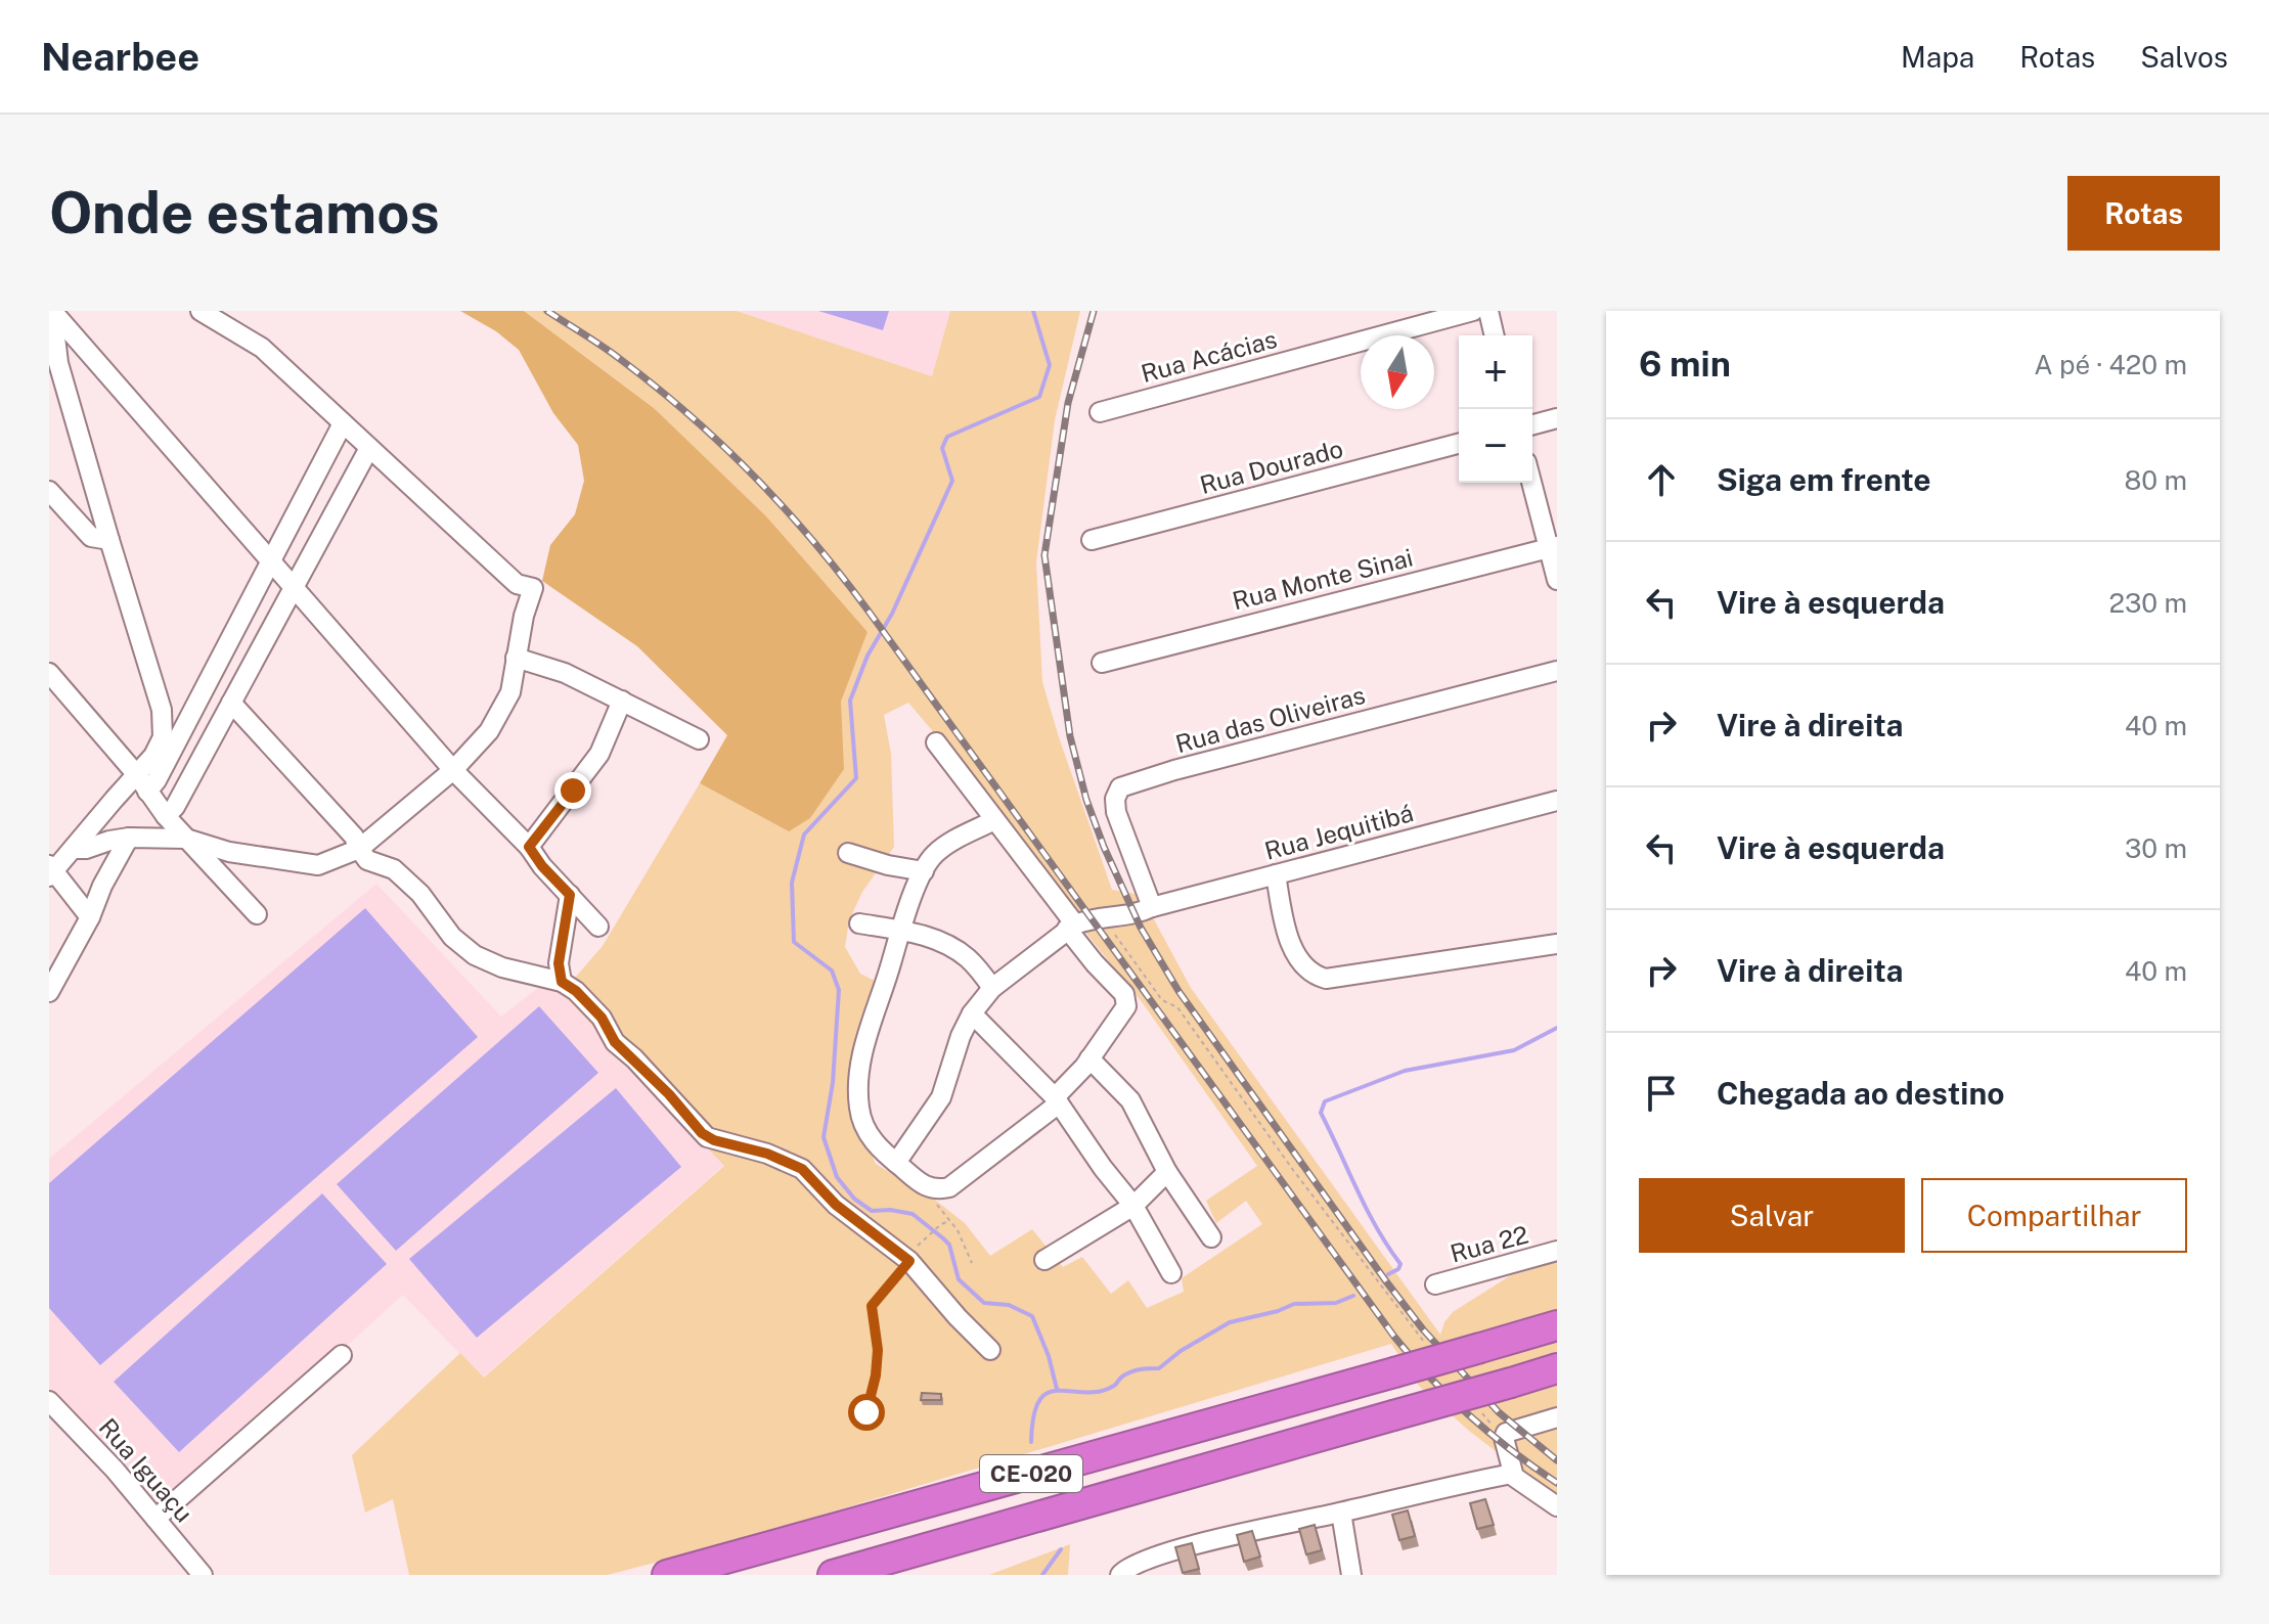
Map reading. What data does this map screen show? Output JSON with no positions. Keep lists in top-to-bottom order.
{
  "streets": {
    "highway": ["CE-020"],
    "street": [
      "Rua Acácias",
      "Rua Dourado",
      "Rua Monte Sinai",
      "Rua das Oliveiras",
      "Rua Jequitibá",
      "Rua 22",
      "Rua Iguaçu"
    ]
  },
  "crossings": [
    ["Rua das Oliveiras", "Rua Jequitibá"]
  ],
  "north": "bottom",
  "page": {
    "header": "Nearbee",
    "nav": ["Mapa", "Rotas", "Salvos"],
    "buttons": [
      "Rotas",
      ["Salvar", "Compartilhar"]
    ],
    "title": "Onde estamos",
    "heading": ["6 min", "A pé · 420 m"],
    "map_buttons": ["+", "−"],
    "list": [
      ["Siga em frente", "80 m"],
      ["Vire à esquerda", "230 m"],
      ["Vire à direita", "40 m"],
      ["Vire à esquerda", "30 m"],
      ["Vire à direita", "40 m"],
      "Chegada ao destino"
    ]
  }
}
